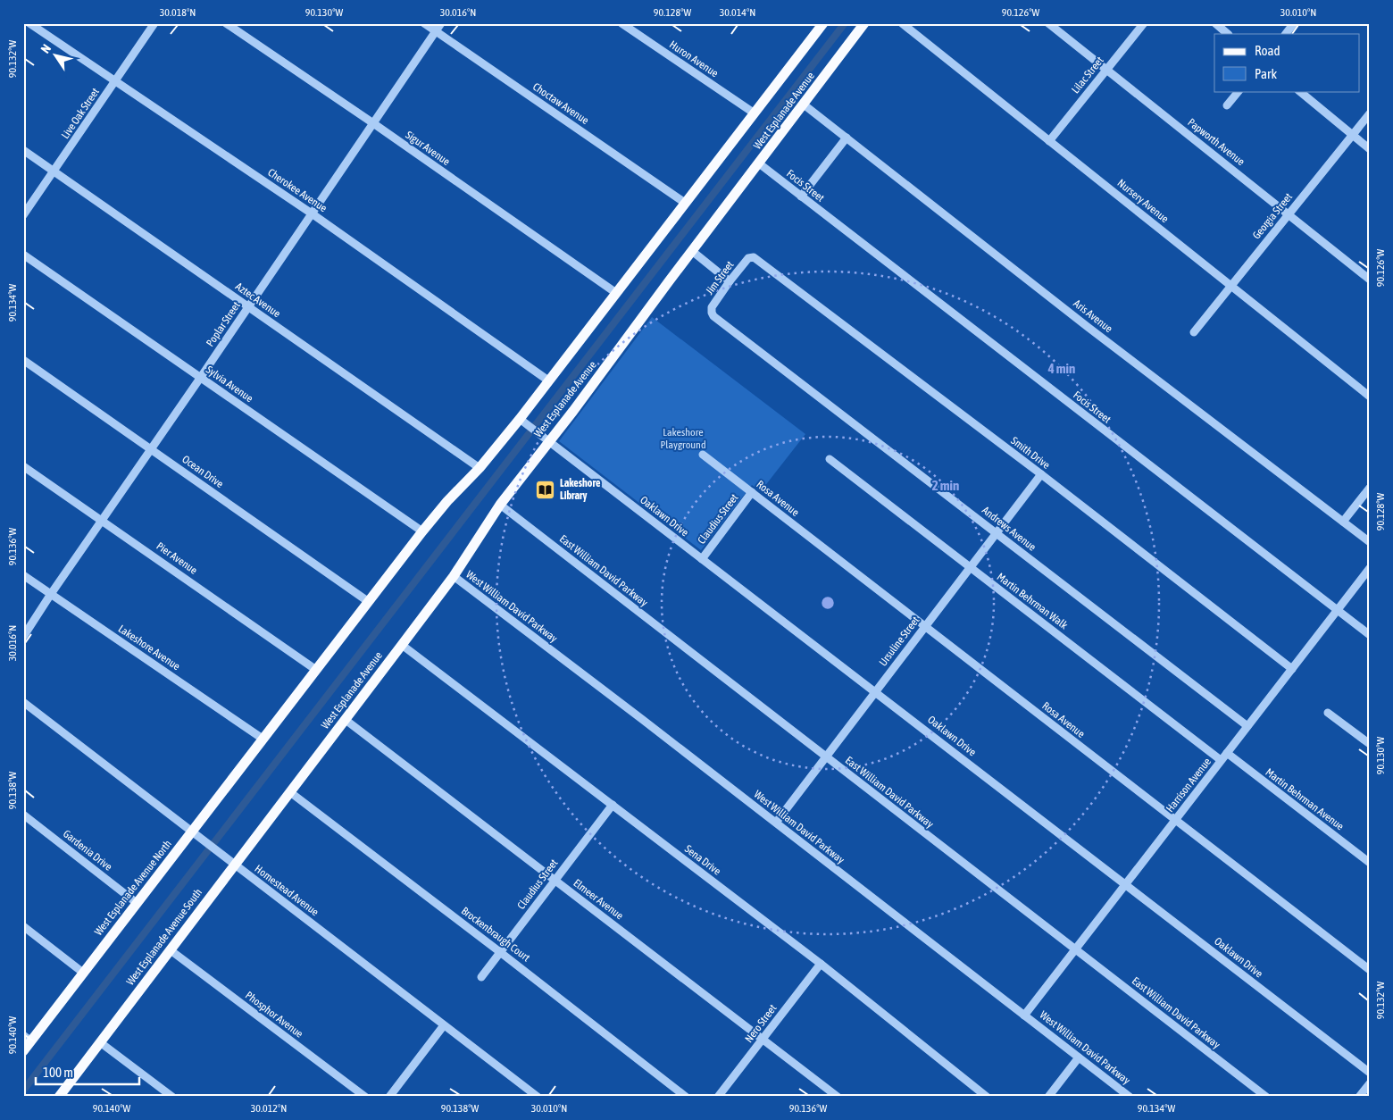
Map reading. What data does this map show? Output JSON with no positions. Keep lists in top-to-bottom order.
{
  "streets": {
    "main road": ["West Esplanade Avenue", "West Esplanade Avenue North", "West Esplanade Avenue South"],
    "street": [
      "Huron Avenue",
      "Lilac Street",
      "Choctaw Avenue",
      "Live Oak Street",
      "Papworth Avenue",
      "Sigur Avenue",
      "Focis Street",
      "Cherokee Avenue",
      "Nursery Avenue",
      "Georgia Street",
      "Jim Street",
      "Aztec Avenue",
      "Aris Avenue",
      "Poplar Street",
      "Sylvia Avenue",
      "Smith Drive",
      "Ocean Drive",
      "Rosa Avenue",
      "Oaklawn Drive",
      "Claudius Street",
      "Andrews Avenue",
      "Pier Avenue",
      "East William David Parkway",
      "Martin Behrman Walk",
      "West William David Parkway",
      "Ursuline Street",
      "Lakeshore Avenue",
      "Harrison Avenue",
      "Martin Behrman Avenue",
      "Gardenia Drive",
      "Sena Drive",
      "Homestead Avenue",
      "Elmeer Avenue",
      "Brockenbraugh Court",
      "Phosphor Avenue",
      "Nero Street"
    ]
  },
  "crossings": [
    ["Huron Avenue", "West Esplanade Avenue"],
    ["Lilac Street", "Papworth Avenue"],
    ["Lilac Street", "Nursery Avenue"],
    ["Choctaw Avenue", "West Esplanade Avenue"],
    ["Choctaw Avenue", "Poplar Street"],
    ["West Esplanade Avenue", "Sigur Avenue"],
    ["West Esplanade Avenue", "Focis Street"],
    ["West Esplanade Avenue", "Cherokee Avenue"],
    ["West Esplanade Avenue", "Aztec Avenue"],
    ["West Esplanade Avenue", "Aris Avenue"],
    ["West Esplanade Avenue", "Sylvia Avenue"],
    ["West Esplanade Avenue", "Ocean Drive"],
    ["West Esplanade Avenue", "Oaklawn Drive"],
    ["West Esplanade Avenue", "Pier Avenue"],
    ["West Esplanade Avenue", "East William David Parkway"],
    ["West Esplanade Avenue", "West William David Parkway"],
    ["West Esplanade Avenue", "Lakeshore Avenue"],
    ["West Esplanade Avenue", "Sena Drive"],
    ["West Esplanade Avenue", "West Esplanade Avenue North"],
    ["West Esplanade Avenue", "Elmeer Avenue"],
    ["West Esplanade Avenue", "Brockenbraugh Court"],
    ["West Esplanade Avenue", "West Esplanade Avenue South"],
    ["Live Oak Street", "Cherokee Avenue"],
    ["Live Oak Street", "Aztec Avenue"],
    ["Papworth Avenue", "Georgia Street"],
    ["Sigur Avenue", "Poplar Street"],
    ["Focis Street", "Harrison Avenue"],
    ["Cherokee Avenue", "Poplar Street"],
    ["Nursery Avenue", "Georgia Street"],
    ["Jim Street", "Smith Drive"],
    ["Jim Street", "Andrews Avenue"],
    ["Aztec Avenue", "Poplar Street"],
    ["Poplar Street", "Sylvia Avenue"],
    ["Poplar Street", "Ocean Drive"],
    ["Poplar Street", "Pier Avenue"],
    ["Poplar Street", "Lakeshore Avenue"],
    ["Smith Drive", "Ursuline Street"],
    ["Smith Drive", "Harrison Avenue"],
    ["Rosa Avenue", "Claudius Street"],
    ["Rosa Avenue", "Ursuline Street"],
    ["Rosa Avenue", "Harrison Avenue"],
    ["Oaklawn Drive", "Claudius Street"],
    ["Oaklawn Drive", "Ursuline Street"],
    ["Oaklawn Drive", "Harrison Avenue"],
    ["Claudius Street", "Sena Drive"],
    ["Claudius Street", "Elmeer Avenue"],
    ["Claudius Street", "Brockenbraugh Court"],
    ["Andrews Avenue", "Ursuline Street"],
    ["Andrews Avenue", "Harrison Avenue"],
    ["East William David Parkway", "Ursuline Street"],
    ["East William David Parkway", "Harrison Avenue"],
    ["Martin Behrman Walk", "Ursuline Street"],
    ["Martin Behrman Walk", "Harrison Avenue"],
    ["West William David Parkway", "Ursuline Street"],
    ["West William David Parkway", "Harrison Avenue"],
    ["Lakeshore Avenue", "West Esplanade Avenue North"],
    ["Harrison Avenue", "Martin Behrman Avenue"],
    ["Gardenia Drive", "West Esplanade Avenue North"],
    ["Sena Drive", "Nero Street"],
    ["West Esplanade Avenue North", "Homestead Avenue"],
    ["Homestead Avenue", "West Esplanade Avenue South"],
    ["Elmeer Avenue", "Nero Street"],
    ["Brockenbraugh Court", "West Esplanade Avenue South"],
    ["West Esplanade Avenue South", "Phosphor Avenue"]
  ],
  "parks": ["Lakeshore Playground"],
  "places": {
    "library": ["Lakeshore Library"]
  },
  "legend": ["Road", "Park"],
  "scale_bar": "100 m",
  "north": "top left",
  "coordinates": [
    "30.018°N",
    "90.130°W",
    "30.016°N",
    "90.128°W",
    "30.014°N",
    "90.126°W",
    "30.010°N",
    "90.132°W",
    "90.134°W",
    "90.136°W",
    "90.138°W",
    "90.140°W",
    "30.012°N"
  ],
  "rings": ["4 min", "2 min"]
}
